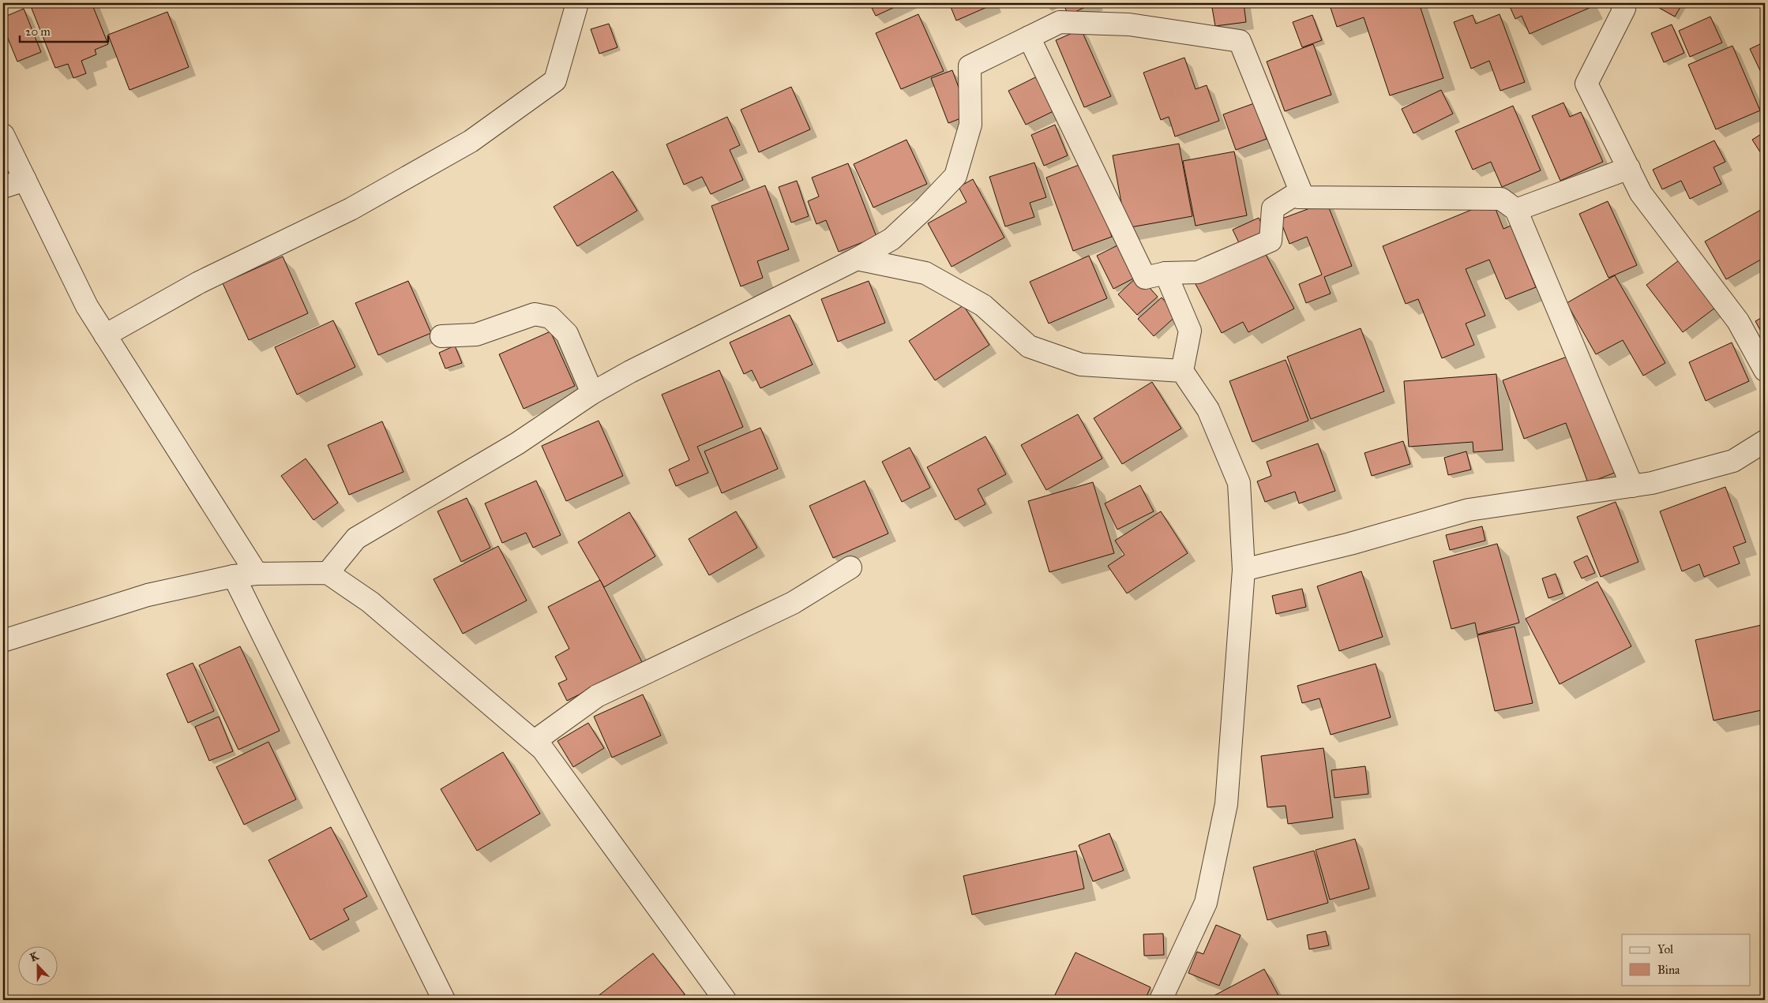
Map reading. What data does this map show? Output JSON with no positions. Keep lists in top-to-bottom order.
{
  "legend": ["Yol", "Bina"],
  "scale_bar": "20 m",
  "north": "top"
}
